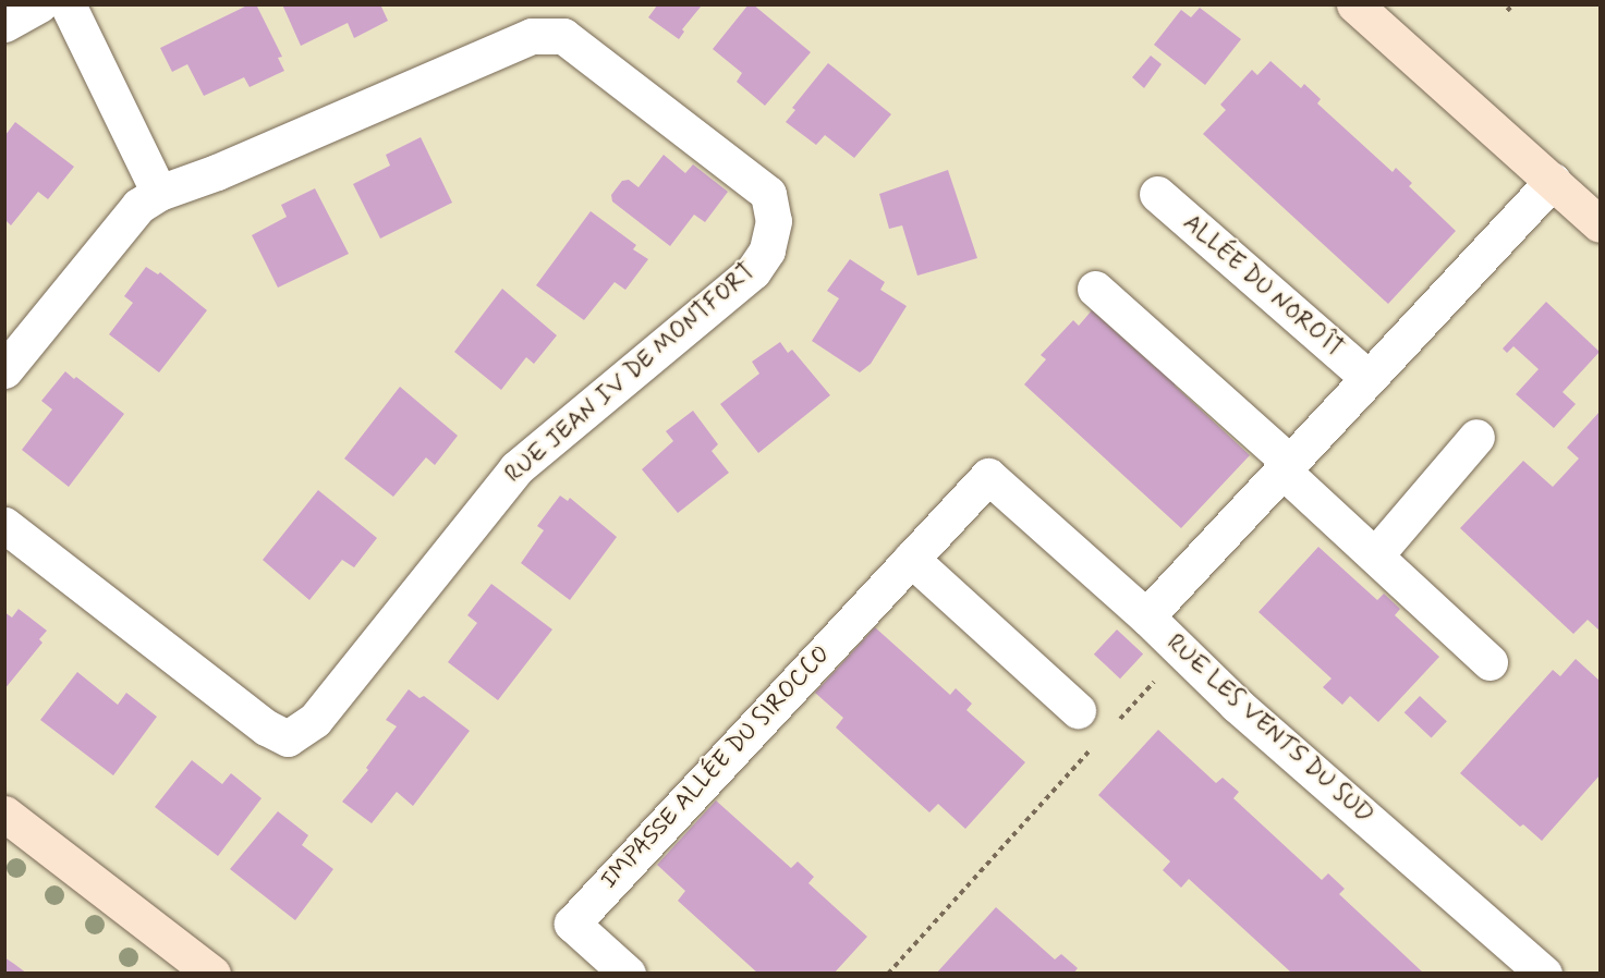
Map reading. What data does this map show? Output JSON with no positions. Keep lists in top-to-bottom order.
{
  "streets": {
    "street": [
      "ALLÉE DU NOROÎT",
      "RUE JEAN IV DE MONTFORT",
      "RUE LES VENTS DU SUD",
      "IMPASSE ALLÉE DU SIROCCO"
    ]
  },
  "crossings": [
    ["ALLÉE DU NOROÎT", "RUE LES VENTS DU SUD"],
    ["RUE LES VENTS DU SUD", "IMPASSE ALLÉE DU SIROCCO"]
  ]
}
